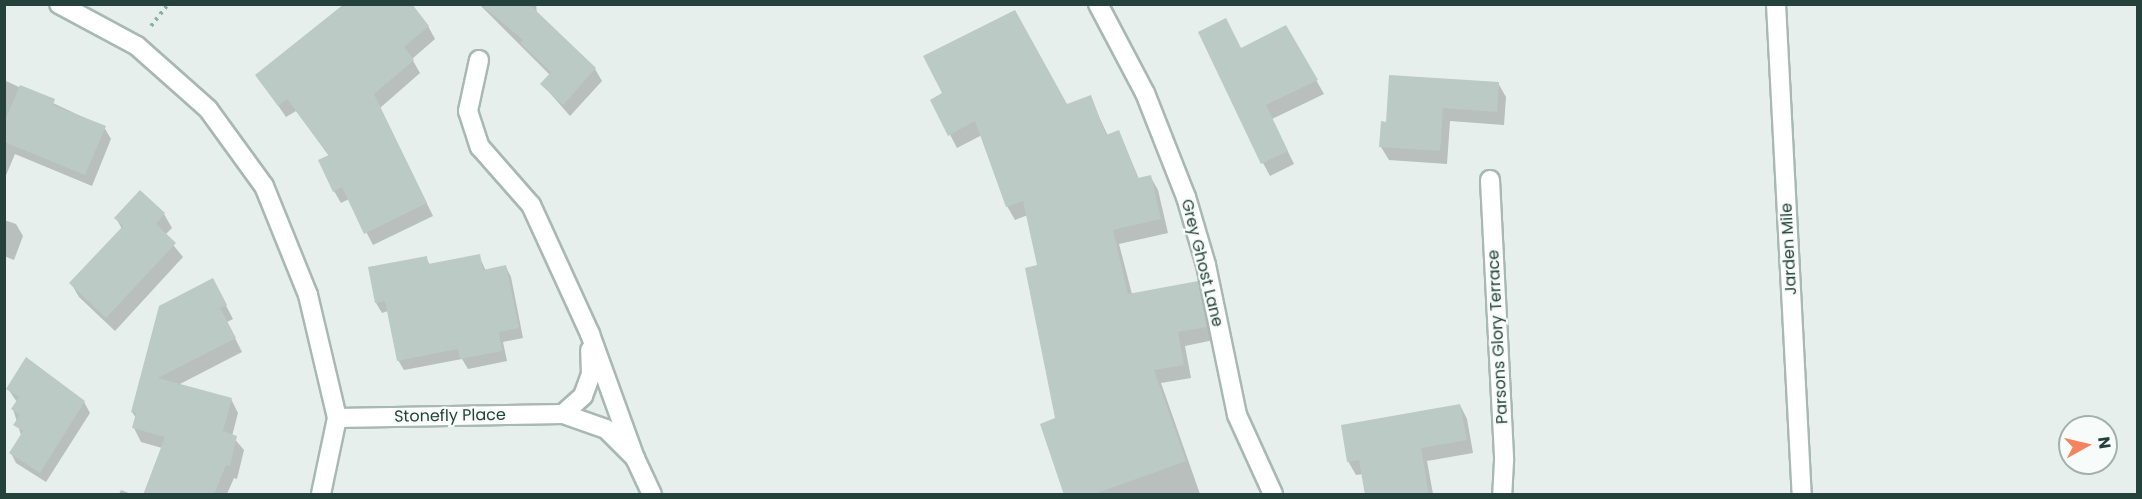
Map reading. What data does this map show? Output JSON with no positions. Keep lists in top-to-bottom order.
{
  "streets": {
    "street": [
      "Jarden Mile",
      "Grey Ghost Lane",
      "Parsons Glory Terrace",
      "Stonefly Place"
    ]
  },
  "north": "right"
}
